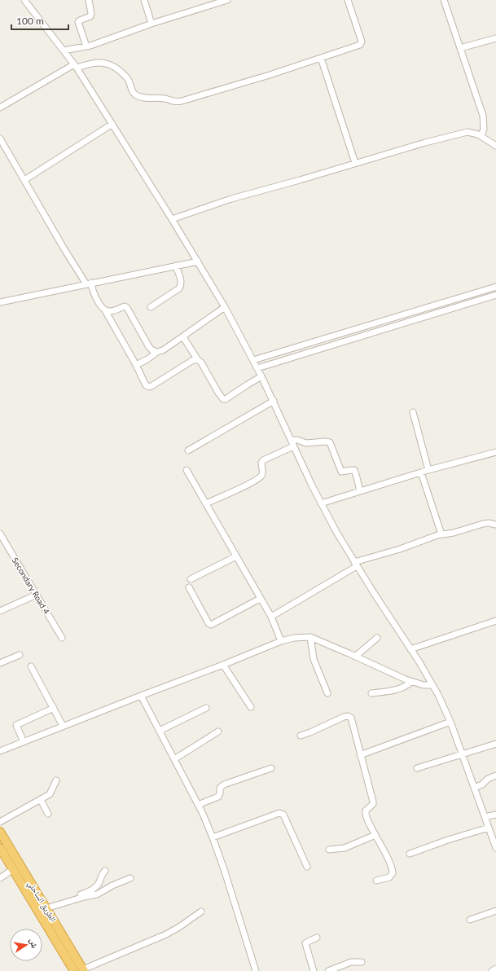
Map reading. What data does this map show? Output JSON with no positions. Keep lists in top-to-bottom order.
{
  "streets": {
    "highway": ["الطريق الساحلي"],
    "street": ["Secondary Road 4"]
  },
  "scale_bar": "100 m",
  "north": "right"
}
